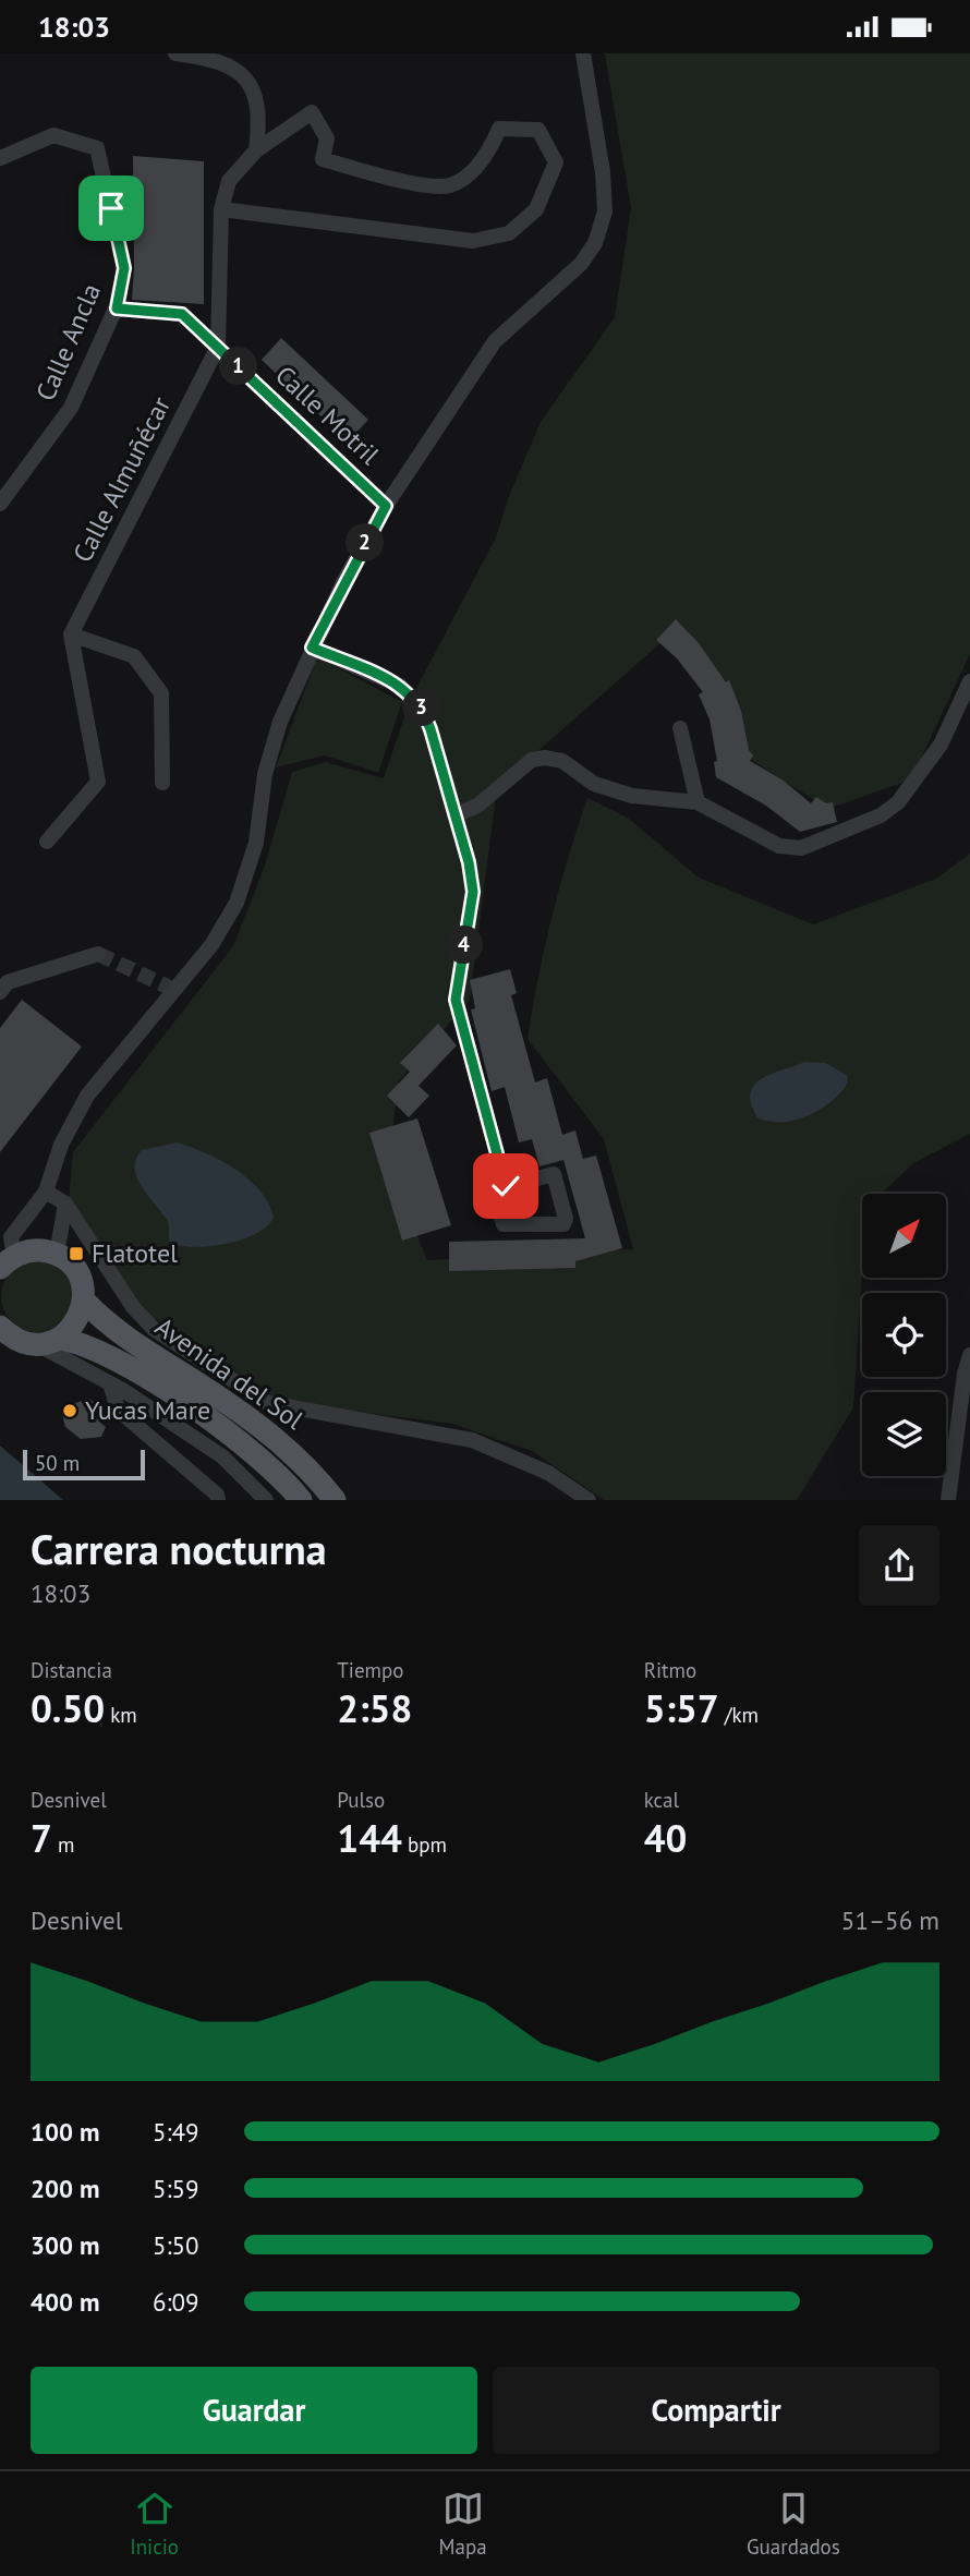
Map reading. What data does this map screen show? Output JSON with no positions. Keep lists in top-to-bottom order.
{
  "streets": {
    "main road": ["Avenida del Sol"],
    "street": ["Calle Ancla", "Calle Motril", "Calle Almuñécar"]
  },
  "crossings": [
    ["Calle Ancla", "Calle Motril"],
    ["Calle Motril", "Calle Almuñécar"]
  ],
  "places": {
    "transit": ["Flatotel"],
    "other": ["Yucas Mare"]
  },
  "scale_bar": "50 m",
  "north": "top right",
  "page": {
    "status": "18:03",
    "pins": [
      "1",
      "2",
      "3",
      "4"
    ],
    "scale": "50 m",
    "heading": ["Carrera nocturna", "18:03"],
    "stats": [
      ["Distancia", "0.50 km"],
      ["Tiempo", "2:58"],
      ["Ritmo", "5:57 /km"],
      ["Desnivel", "7 m"],
      ["Pulso", "144 bpm"],
      ["kcal", "40"]
    ],
    "chart": ["Desnivel", "51–56 m"],
    "list": [
      {
        "name": "100 m",
        "note": "5:49"
      },
      {
        "name": "200 m",
        "note": "5:59"
      },
      {
        "name": "300 m",
        "note": "5:50"
      },
      {
        "name": "400 m",
        "note": "6:09"
      }
    ],
    "buttons": ["Guardar", "Compartir"],
    "tabs": ["Inicio", "Mapa", "Guardados"]
  }
}
